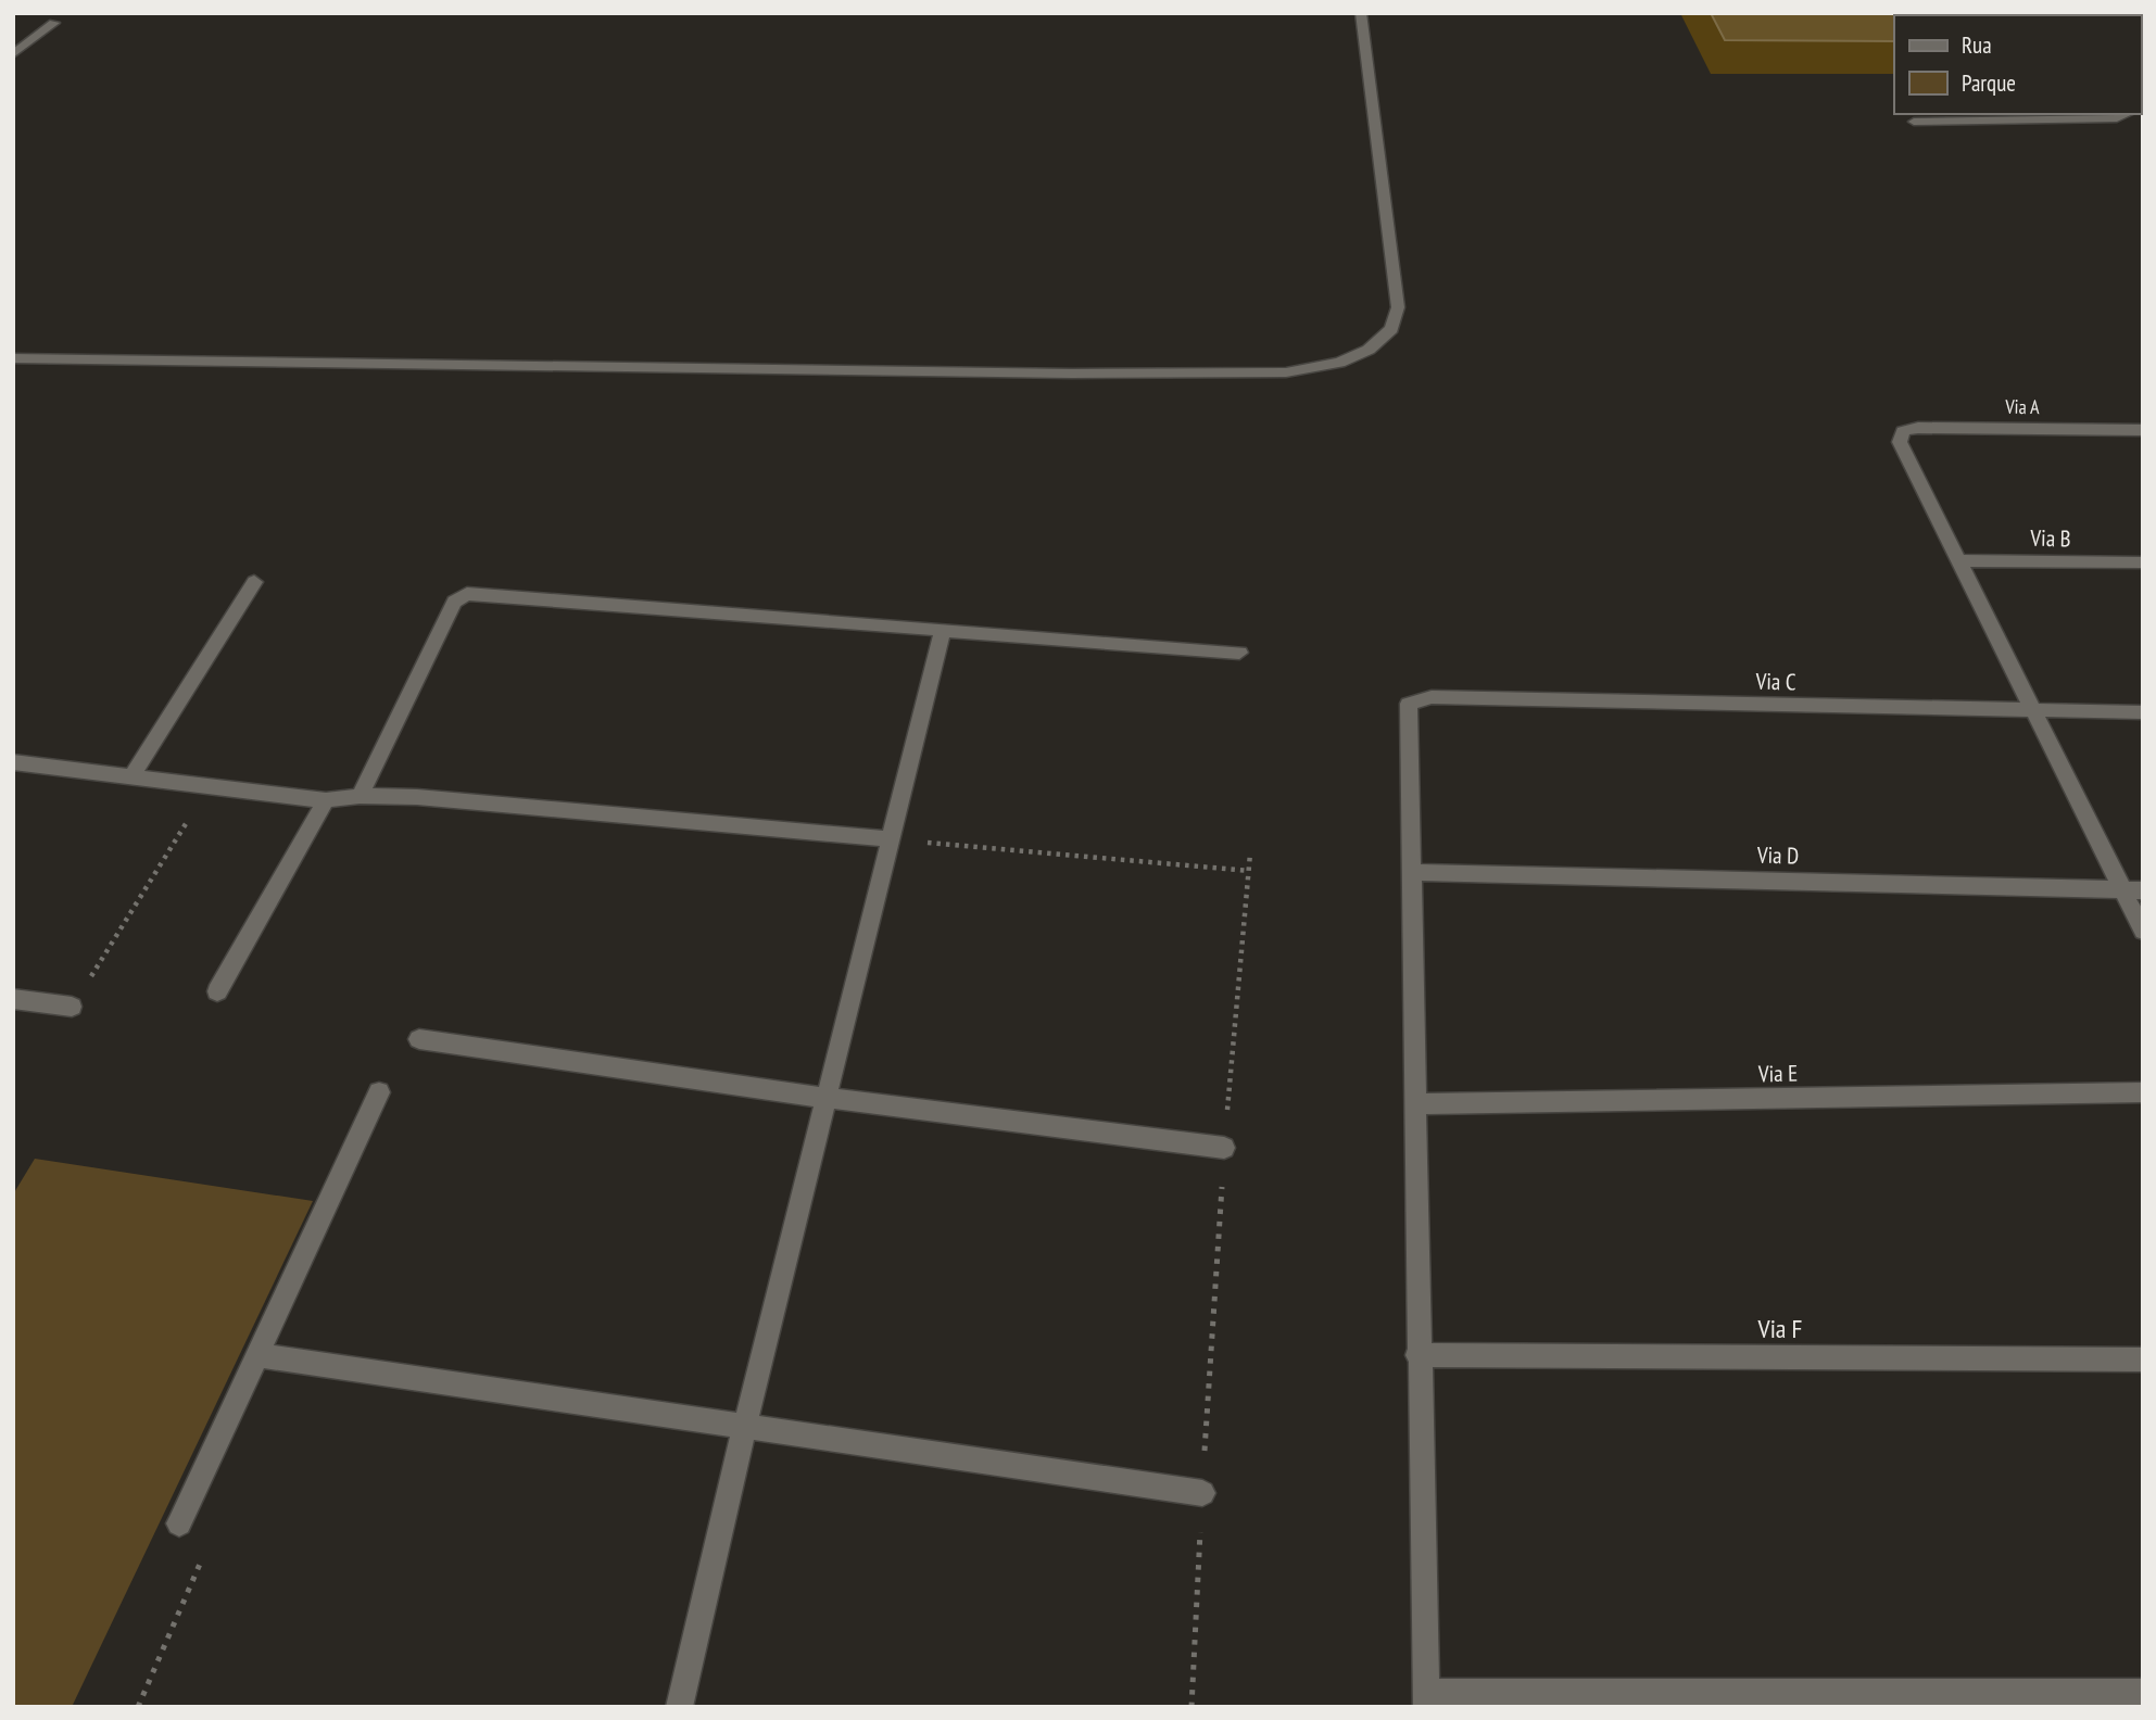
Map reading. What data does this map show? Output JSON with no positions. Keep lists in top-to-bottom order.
{
  "streets": {
    "street": [
      "Via A",
      "Via B",
      "Via C",
      "Via D",
      "Via E",
      "Via F"
    ]
  },
  "crossings": [
    ["Via A", "Via B"],
    ["Via C", "Via D"]
  ],
  "legend": ["Rua", "Parque"]
}
